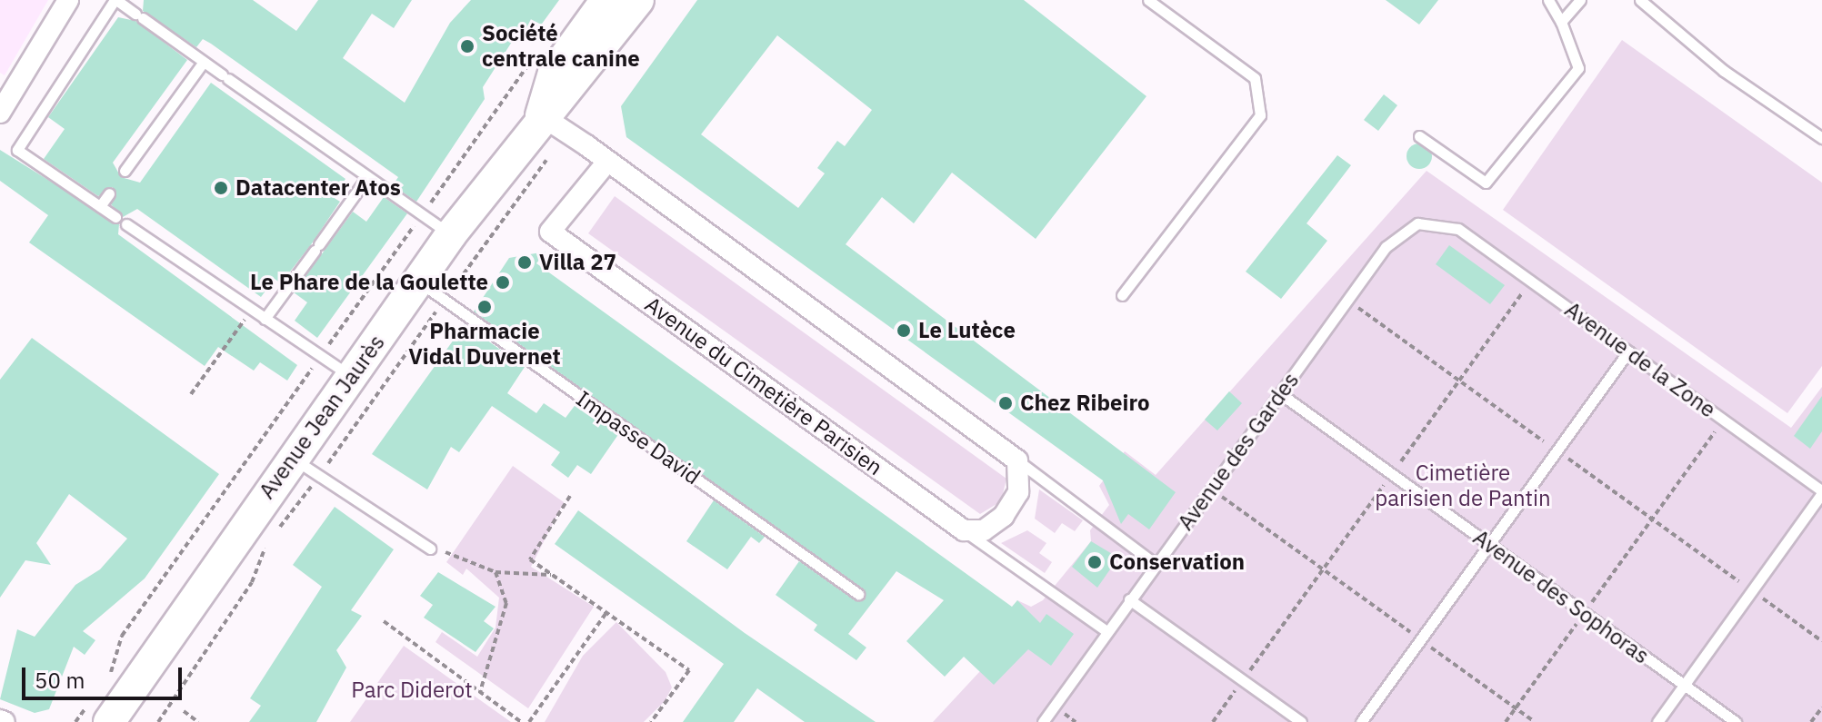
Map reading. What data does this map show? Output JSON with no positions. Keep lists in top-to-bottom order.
{
  "streets": {
    "main road": ["Avenue Jean Jaurès"],
    "street": ["Avenue du Cimetière Parisien"],
    "lane": [
      "Avenue de la Zone",
      "Impasse David",
      "Avenue des Gardes",
      "Avenue des Sophoras"
    ]
  },
  "crossings": [
    ["Avenue de la Zone", "Avenue des Gardes"],
    ["Avenue Jean Jaurès", "Impasse David"],
    ["Avenue des Gardes", "Avenue des Sophoras"]
  ],
  "parks": ["Cimetière parisien de Pantin", "Parc Diderot"],
  "places": [
    "Société centrale canine",
    "Datacenter Atos",
    "Villa 27",
    "Le Phare de la Goulette",
    "Pharmacie Vidal Duvernet",
    "Le Lutèce",
    "Chez Ribeiro",
    "Conservation"
  ],
  "scale_bar": "50 m"
}
